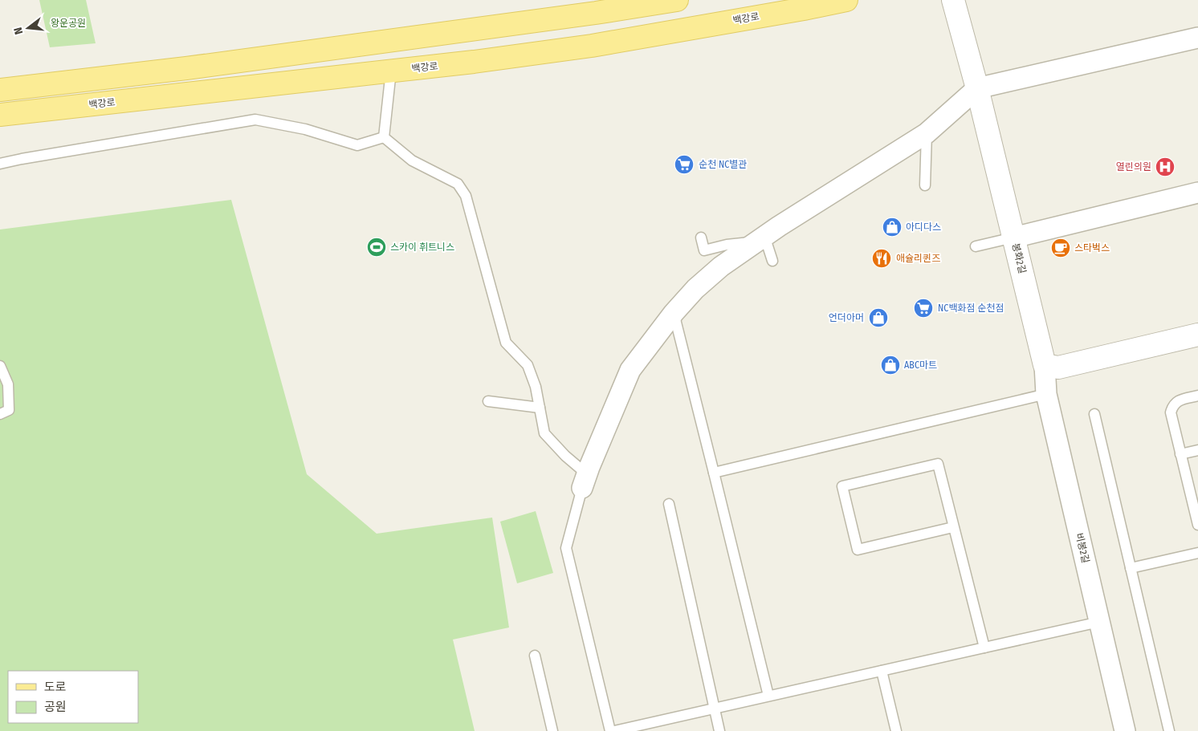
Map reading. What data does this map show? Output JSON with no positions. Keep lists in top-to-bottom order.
{
  "streets": {
    "main road": ["백강로"],
    "street": ["봉화2길", "비봉2길"]
  },
  "crossings": [
    ["봉화2길", "비봉2길"]
  ],
  "parks": ["왕운공원"],
  "places": {
    "supermarket": ["순천 NC별관", "NC백화점 순천점"],
    "hospital": ["열린의원"],
    "shop": ["아디다스", "언더아머", "ABC마트"],
    "sports": ["스카이 휘트니스"],
    "cafe": ["스타벅스"],
    "restaurant": ["애슐리퀸즈"]
  },
  "legend": ["도로", "공원"],
  "north": "left"
}
